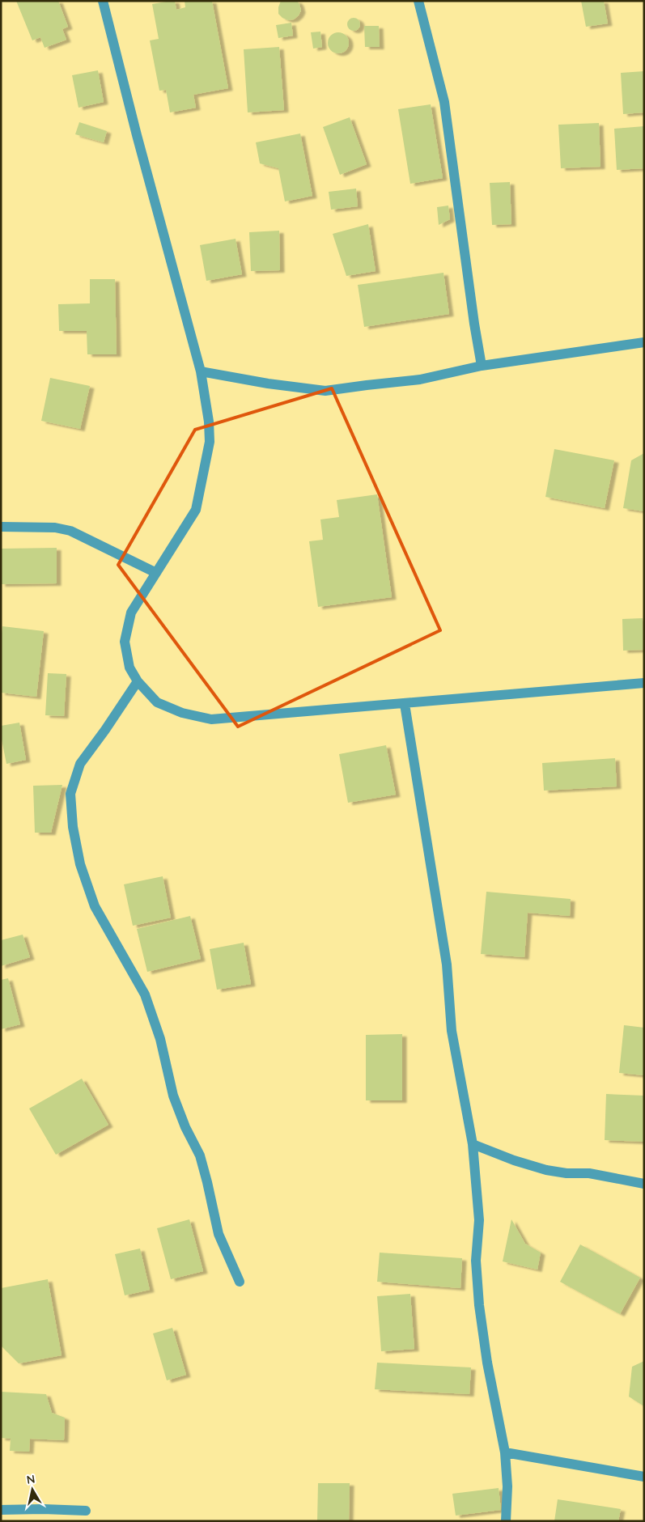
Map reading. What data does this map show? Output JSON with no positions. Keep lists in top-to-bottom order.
{
  "north": "top"
}
